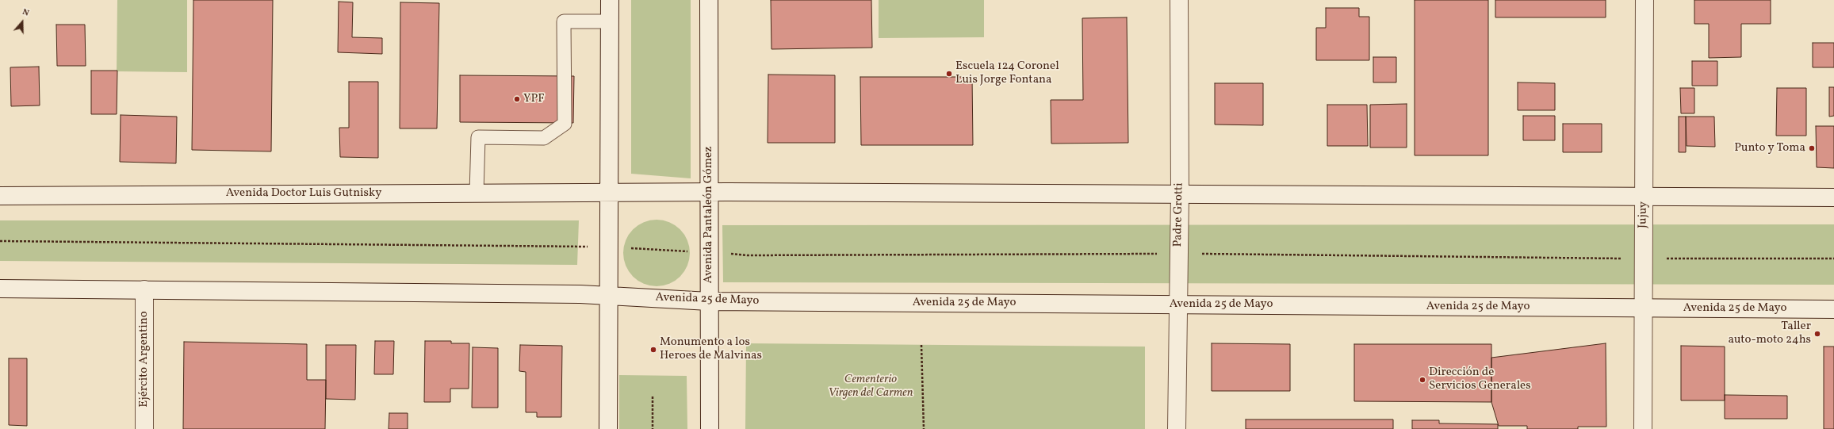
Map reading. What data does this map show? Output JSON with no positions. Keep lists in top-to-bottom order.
{
  "streets": {
    "main road": [
      "Avenida Doctor Luis Gutnisky",
      "Avenida Pantaleón Gómez",
      "Padre Grotti",
      "Jujuy",
      "Avenida 25 de Mayo",
      "Ejército Argentino"
    ]
  },
  "crossings": [
    ["Avenida Pantaleón Gómez", "Avenida 25 de Mayo"],
    ["Padre Grotti", "Avenida 25 de Mayo"],
    ["Jujuy", "Avenida 25 de Mayo"]
  ],
  "parks": ["Cementerio Virgen del Carmen"],
  "places": [
    "Escuela 124 Coronel Luis Jorge Fontana",
    "YPF",
    "Punto y Toma",
    "Taller auto-moto 24hs",
    "Monumento a los Heroes de Malvinas",
    "Dirección de Servicios Generales"
  ],
  "north": "top"
}
